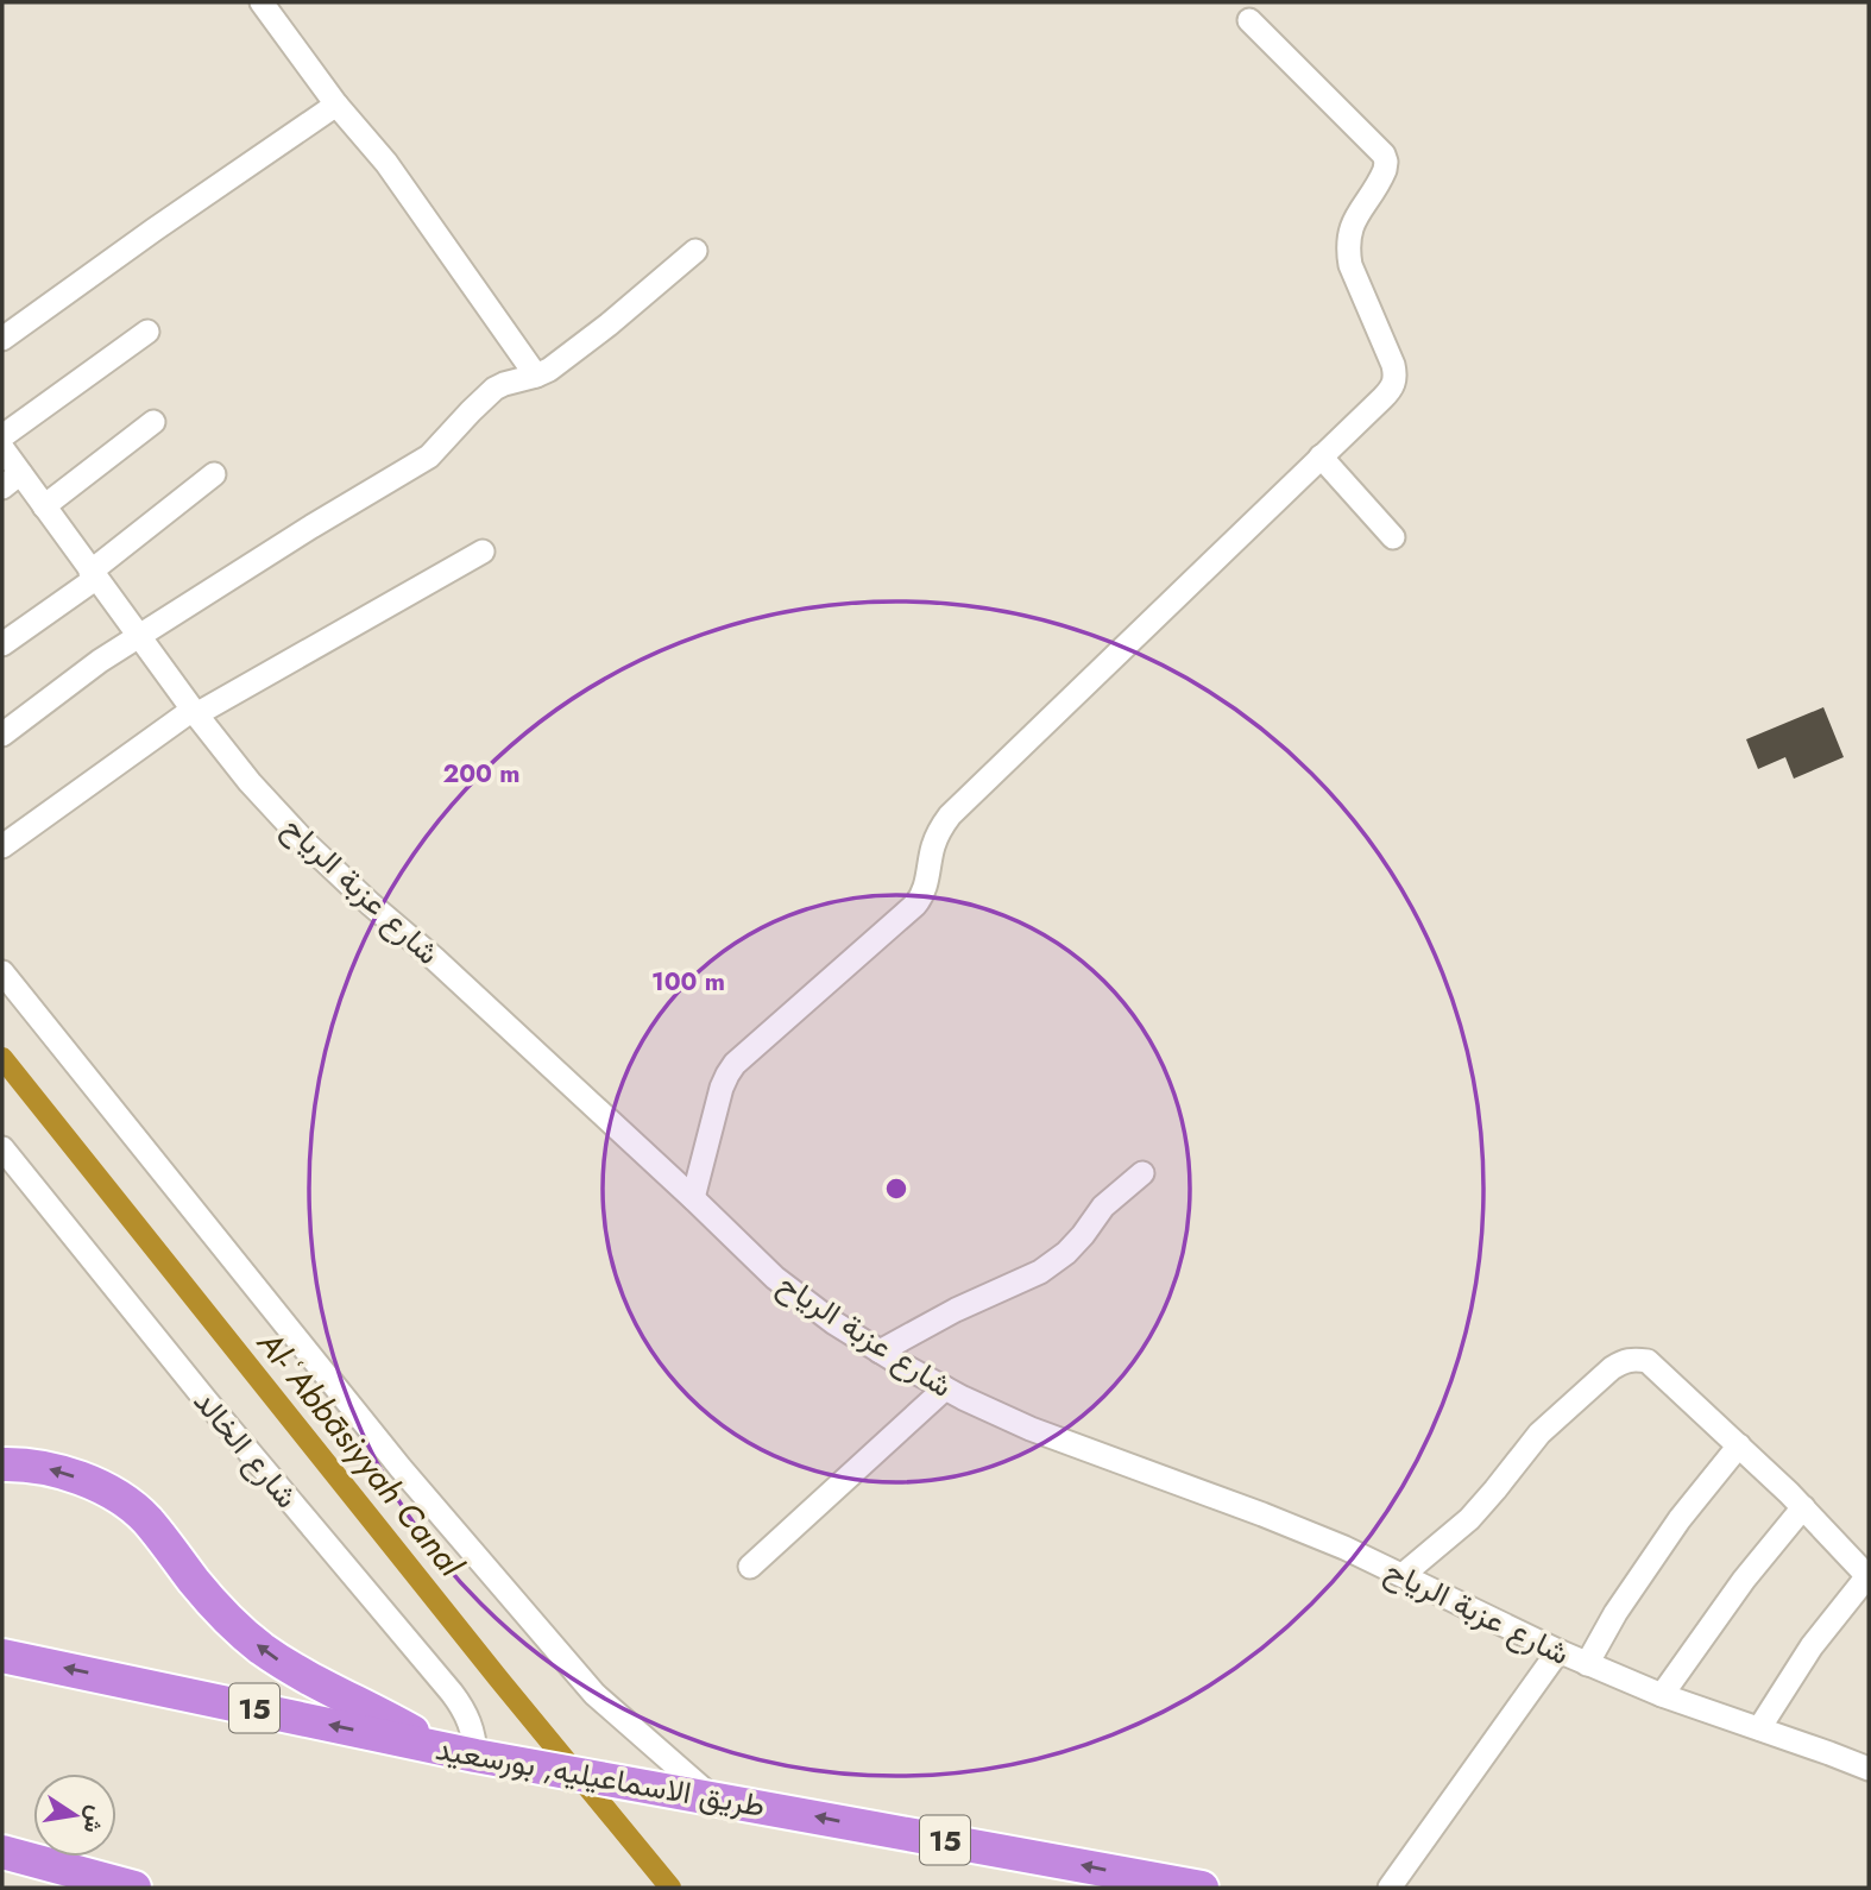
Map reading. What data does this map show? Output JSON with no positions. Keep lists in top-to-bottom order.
{
  "streets": {
    "highway": ["15", "طريق الاسماعيليه, بورسعيد"],
    "street": ["شارع عزبة الرياح", "شارع الخالد"]
  },
  "crossings": [
    ["شارع الخالد", "طريق الاسماعيليه, بورسعيد"]
  ],
  "water": ["Al-ʿAbbāsiyyah Canal"],
  "north": "right",
  "rings": ["200 m", "100 m"]
}
